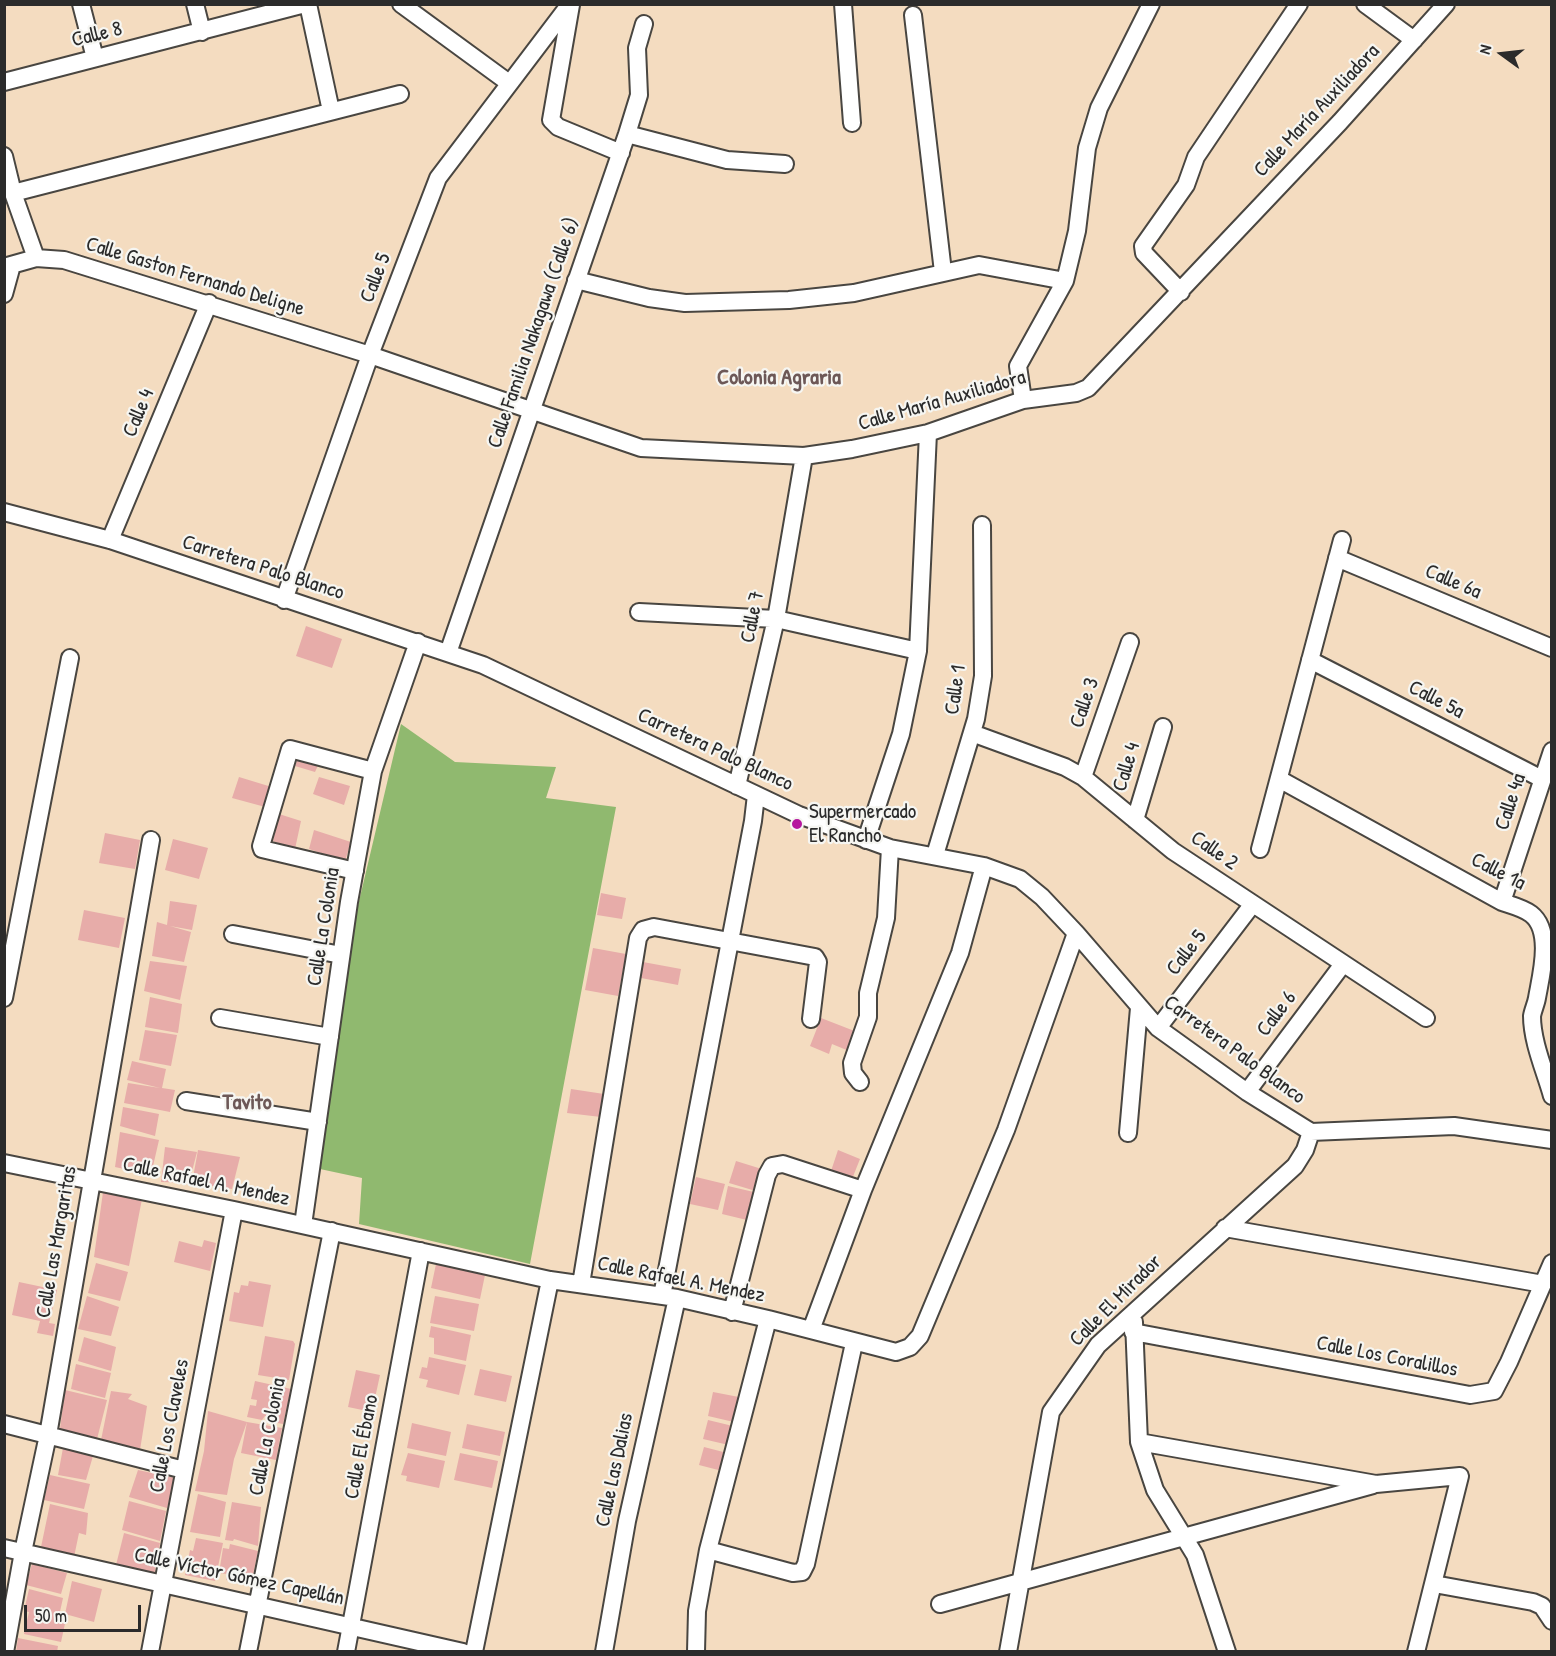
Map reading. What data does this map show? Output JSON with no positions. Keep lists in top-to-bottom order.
{
  "streets": {
    "street": [
      "Calle 8",
      "Calle María Auxiliadora",
      "Calle Gaston Fernando Deligne",
      "Calle 5",
      "Calle Familia Nakagawa (Calle 6)",
      "Calle 4",
      "Carretera Palo Blanco",
      "Calle 6a",
      "Calle 7",
      "Calle 1",
      "Calle 5a",
      "Calle 3",
      "Calle 4a",
      "Calle 2",
      "Calle 1a",
      "Calle La Colonia",
      "Calle 6",
      "Calle Rafael A. Mendez",
      "Calle Las Margaritas",
      "Calle El Mirador",
      "Calle Los Coralillos",
      "Calle Los Claveles",
      "Calle El Ébano",
      "Calle Las Dalias",
      "Calle Víctor Gómez Capellán"
    ]
  },
  "crossings": [
    ["Calle María Auxiliadora", "Calle Gaston Fernando Deligne"],
    ["Calle María Auxiliadora", "Calle 5"],
    ["Calle María Auxiliadora", "Calle Familia Nakagawa (Calle 6)"],
    ["Calle María Auxiliadora", "Calle 7"],
    ["Calle Gaston Fernando Deligne", "Calle 5"],
    ["Calle Gaston Fernando Deligne", "Calle 4"],
    ["Calle 5", "Carretera Palo Blanco"],
    ["Calle 5", "Calle 2"],
    ["Calle Familia Nakagawa (Calle 6)", "Carretera Palo Blanco"],
    ["Calle 4", "Carretera Palo Blanco"],
    ["Calle 4", "Calle 2"],
    ["Carretera Palo Blanco", "Calle 7"],
    ["Carretera Palo Blanco", "Calle 1"],
    ["Carretera Palo Blanco", "Calle La Colonia"],
    ["Carretera Palo Blanco", "Calle 6"],
    ["Carretera Palo Blanco", "Calle Rafael A. Mendez"],
    ["Carretera Palo Blanco", "Calle El Mirador"],
    ["Carretera Palo Blanco", "Calle Las Dalias"],
    ["Calle 1", "Calle 2"],
    ["Calle 5a", "Calle 4a"],
    ["Calle 3", "Calle 2"],
    ["Calle 4a", "Calle 1a"],
    ["Calle 2", "Calle 6"],
    ["Calle La Colonia", "Calle Rafael A. Mendez"],
    ["Calle La Colonia", "Calle Víctor Gómez Capellán"],
    ["Calle Rafael A. Mendez", "Calle Las Margaritas"],
    ["Calle Rafael A. Mendez", "Calle Los Claveles"],
    ["Calle Rafael A. Mendez", "Calle El Ébano"],
    ["Calle Rafael A. Mendez", "Calle Las Dalias"],
    ["Calle Las Margaritas", "Calle Víctor Gómez Capellán"],
    ["Calle Los Claveles", "Calle Víctor Gómez Capellán"],
    ["Calle El Ébano", "Calle Víctor Gómez Capellán"]
  ],
  "districts": ["Colonia Agraria", "Tavito"],
  "places": ["Supermercado El Rancho"],
  "scale_bar": "50 m",
  "north": "left"
}
